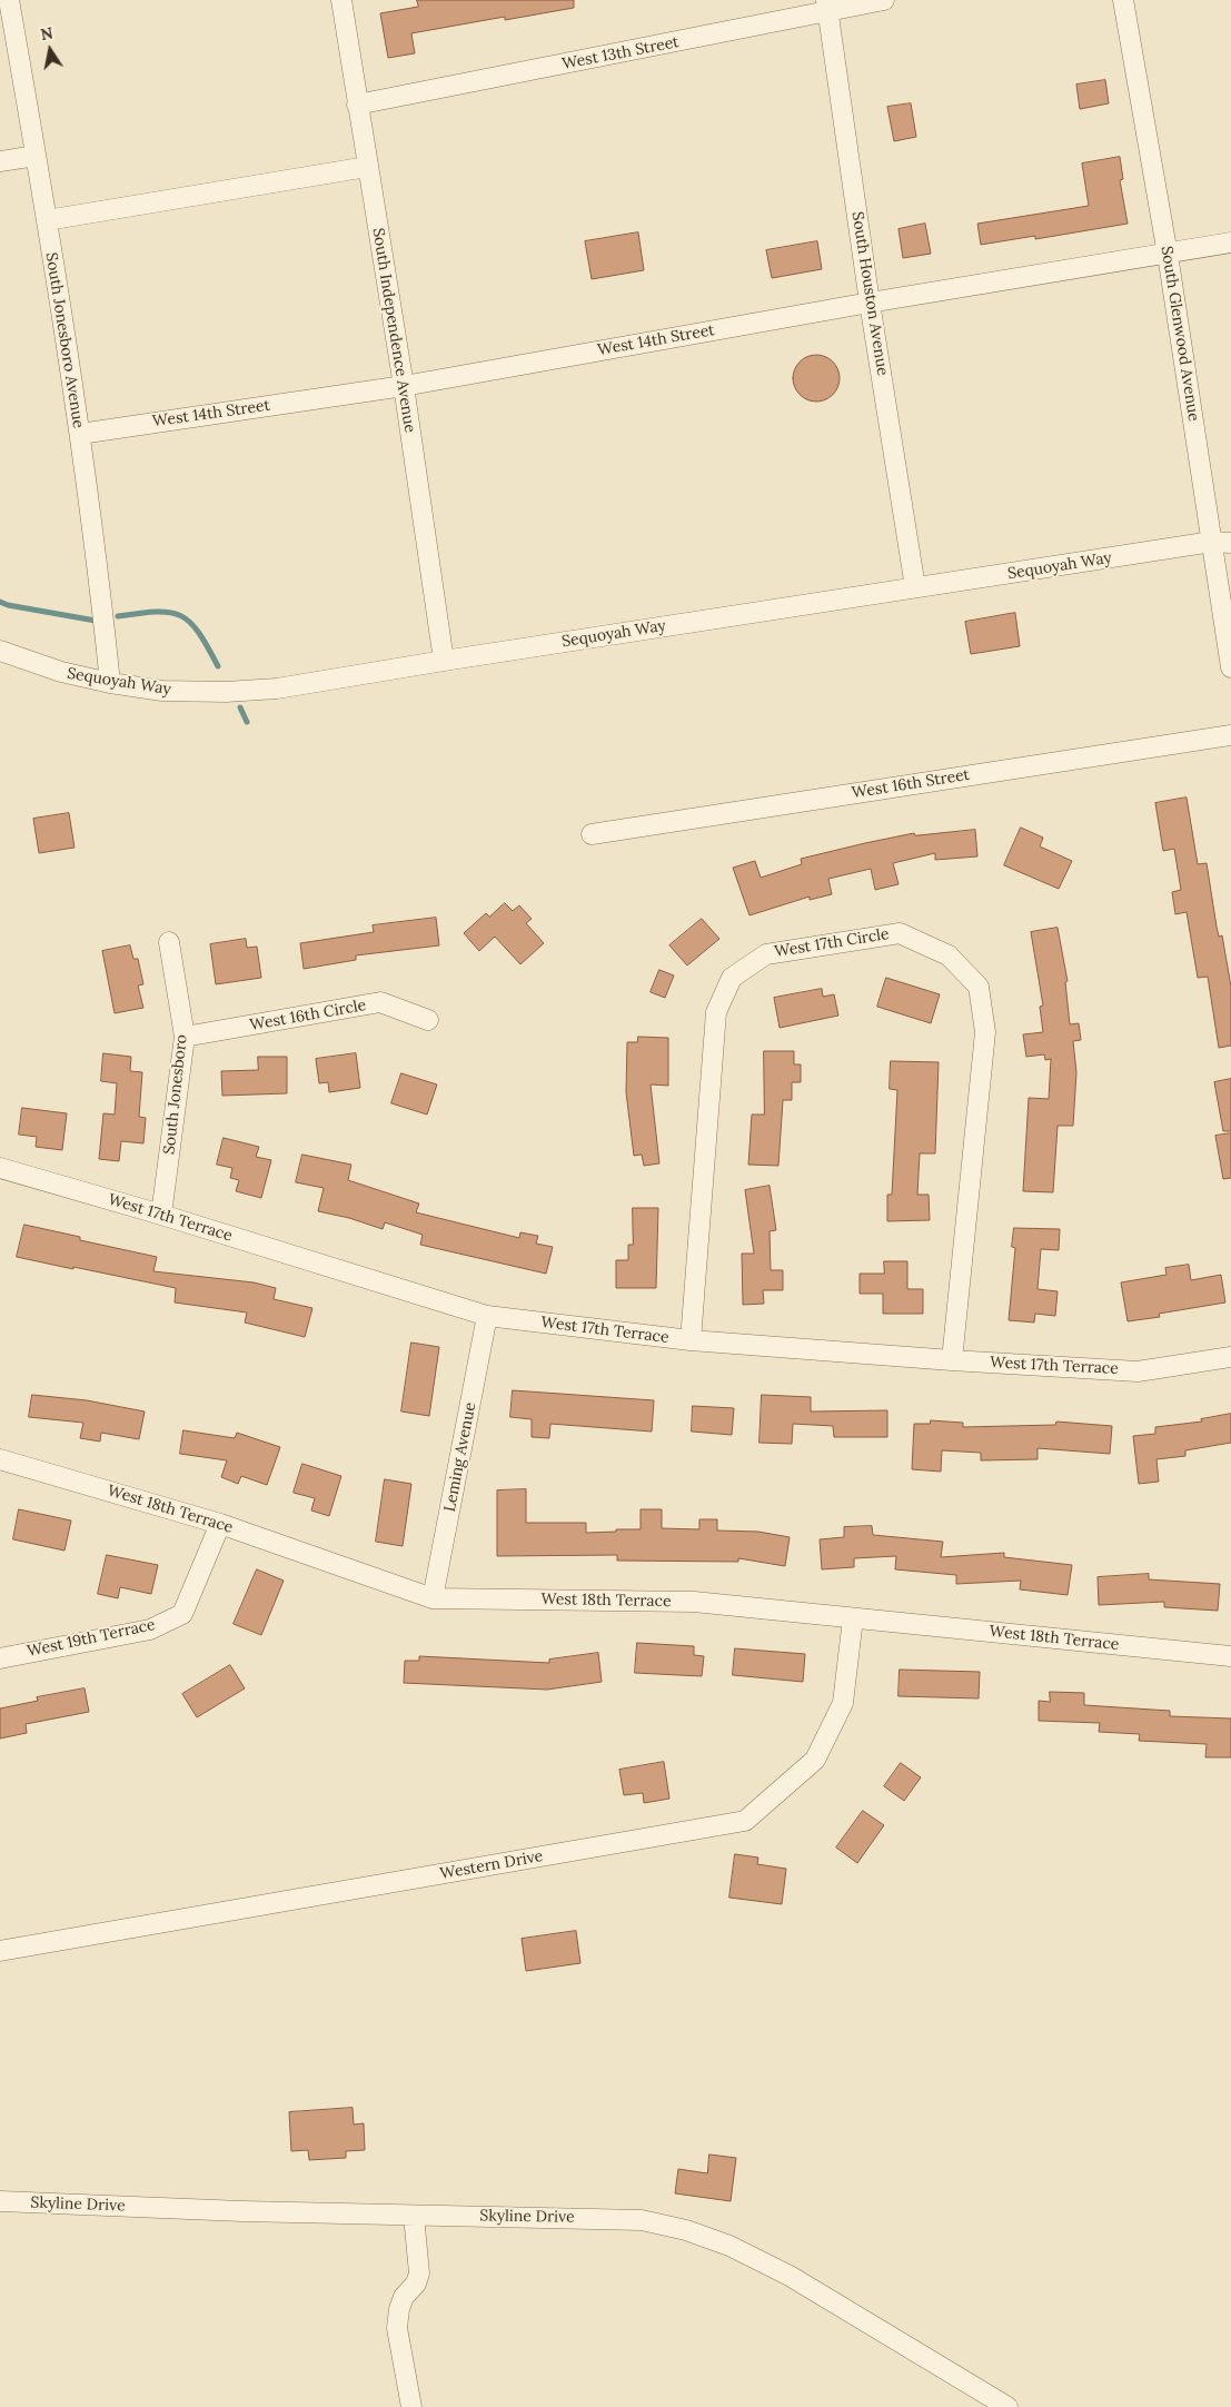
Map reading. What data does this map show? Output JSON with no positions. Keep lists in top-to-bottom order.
{
  "streets": {
    "street": [
      "West 13th Street",
      "South Houston Avenue",
      "South Independence Avenue",
      "South Glenwood Avenue",
      "South Jonesboro Avenue",
      "West 14th Street",
      "Sequoyah Way",
      "West 16th Street",
      "West 17th Circle",
      "West 16th Circle",
      "South Jonesboro",
      "West 17th Terrace",
      "Leming Avenue",
      "West 18th Terrace",
      "West 19th Terrace",
      "Western Drive",
      "Skyline Drive"
    ]
  },
  "crossings": [
    ["West 13th Street", "South Houston Avenue"],
    ["West 13th Street", "South Independence Avenue"],
    ["South Houston Avenue", "West 14th Street"],
    ["South Houston Avenue", "Sequoyah Way"],
    ["South Independence Avenue", "West 14th Street"],
    ["South Independence Avenue", "Sequoyah Way"],
    ["South Glenwood Avenue", "West 14th Street"],
    ["South Glenwood Avenue", "Sequoyah Way"],
    ["South Jonesboro Avenue", "West 14th Street"],
    ["South Jonesboro Avenue", "Sequoyah Way"],
    ["West 17th Circle", "West 17th Terrace"],
    ["West 16th Circle", "South Jonesboro"],
    ["South Jonesboro", "West 17th Terrace"],
    ["West 17th Terrace", "Leming Avenue"],
    ["Leming Avenue", "West 18th Terrace"],
    ["West 18th Terrace", "West 19th Terrace"],
    ["West 18th Terrace", "Western Drive"]
  ],
  "north": "top"
}
